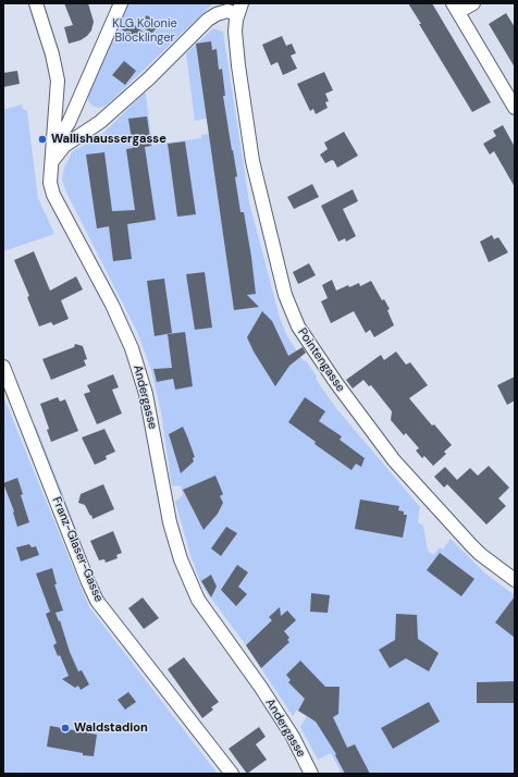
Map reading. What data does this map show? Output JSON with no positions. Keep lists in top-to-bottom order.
{
  "streets": {
    "street": ["Pointengasse", "Andergasse", "Franz-Glaser-Gasse"]
  },
  "parks": ["KLG Kolonie Blöcklinger"],
  "places": ["Wallishaussergasse", "Waldstadion"]
}
